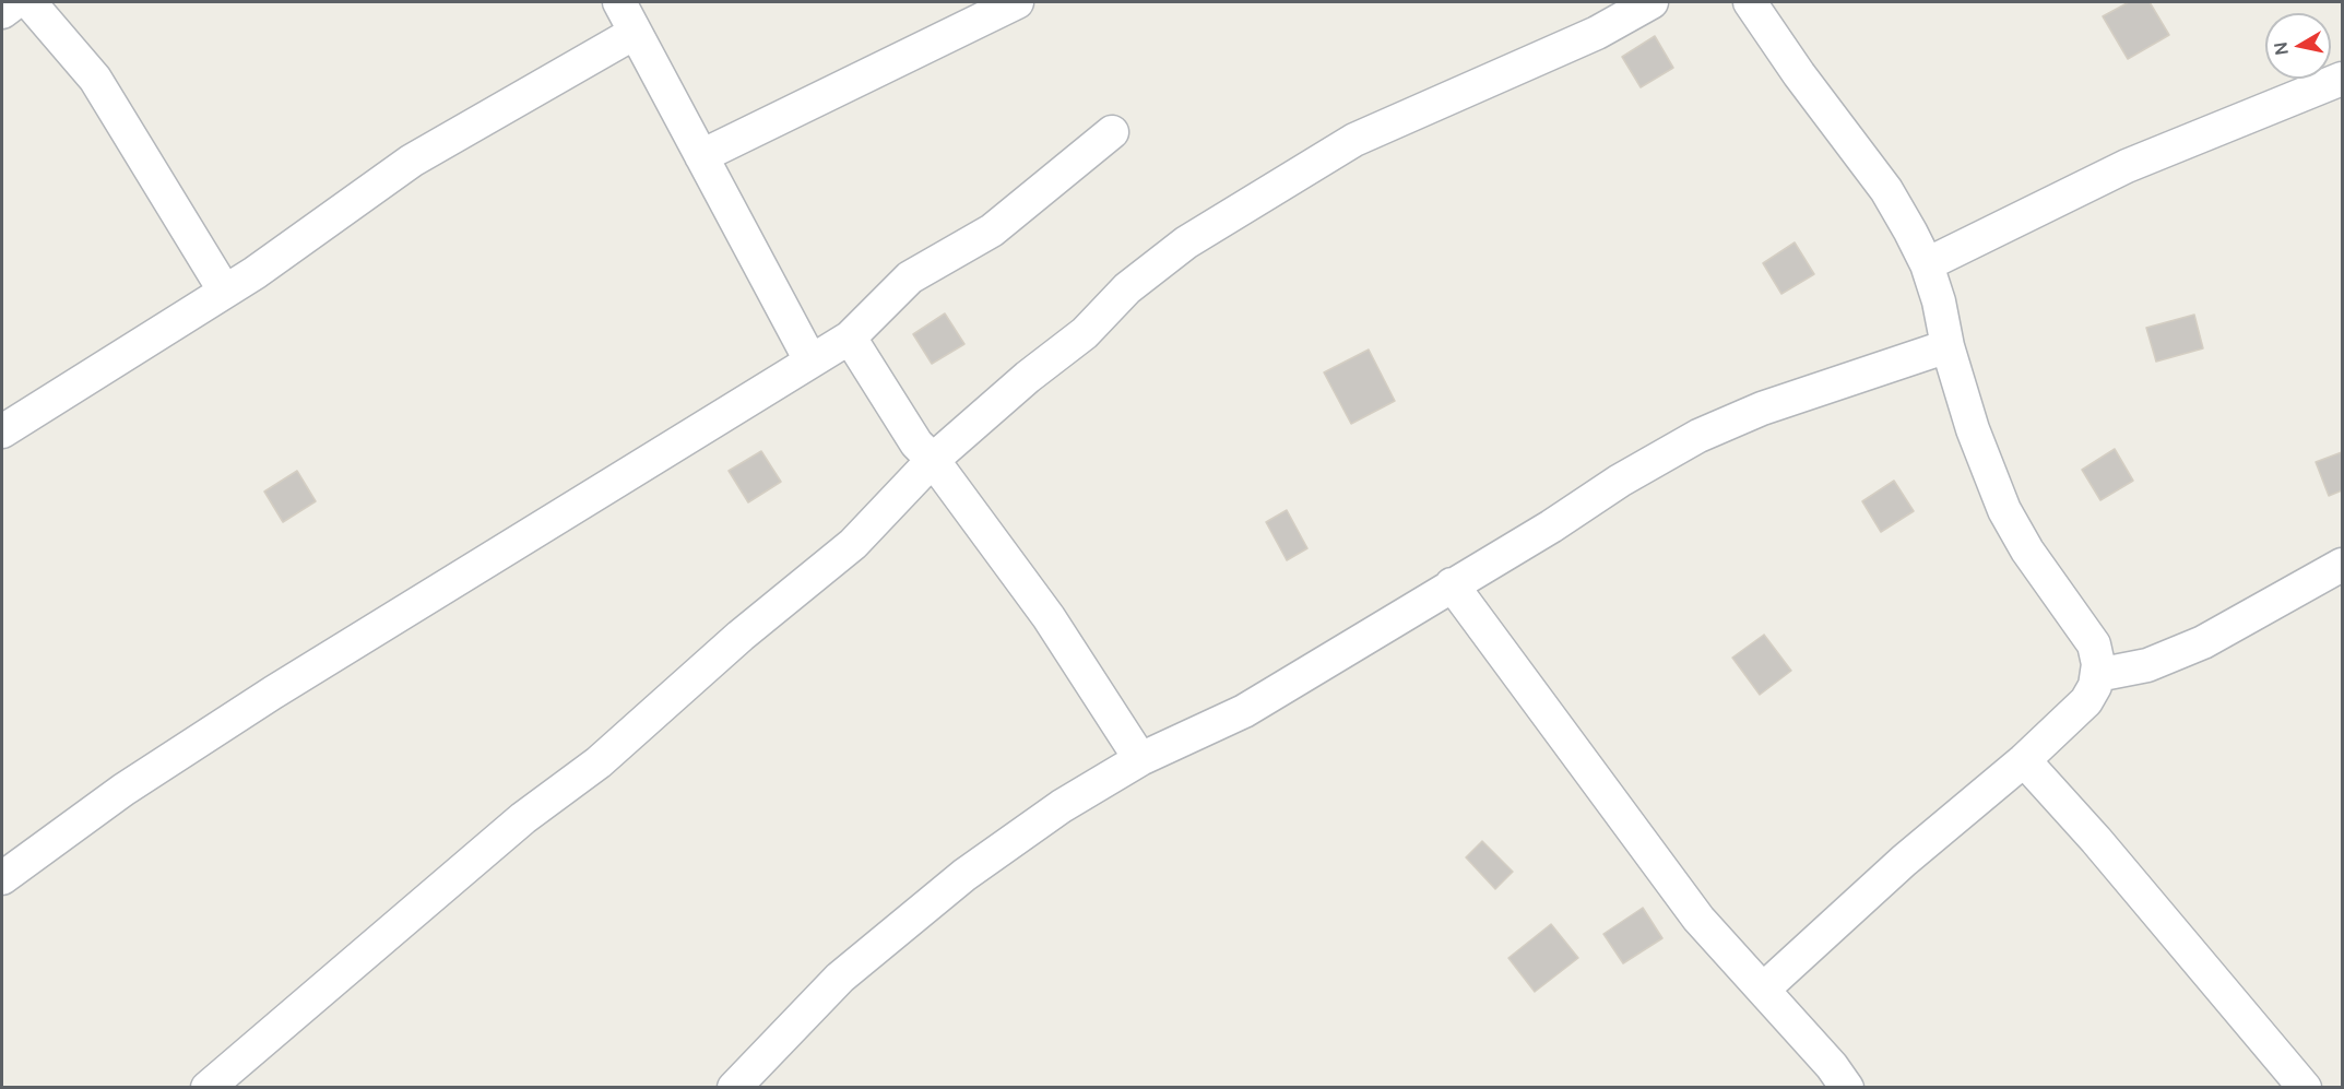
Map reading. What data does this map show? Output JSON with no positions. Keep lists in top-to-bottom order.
{
  "north": "left"
}
